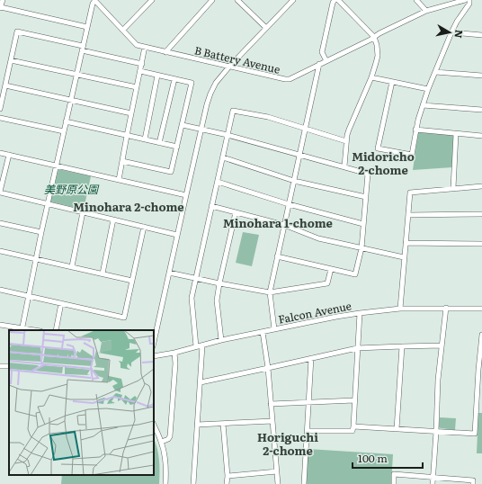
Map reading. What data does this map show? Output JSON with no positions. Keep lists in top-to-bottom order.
{
  "streets": {
    "street": ["B Battery Avenue", "Falcon Avenue"]
  },
  "districts": [
    "Midoricho 2-chome",
    "Minohara 2-chome",
    "Minohara 1-chome",
    "Horiguchi 2-chome"
  ],
  "parks": ["美野原公園"],
  "scale_bar": "100 m",
  "north": "right"
}
